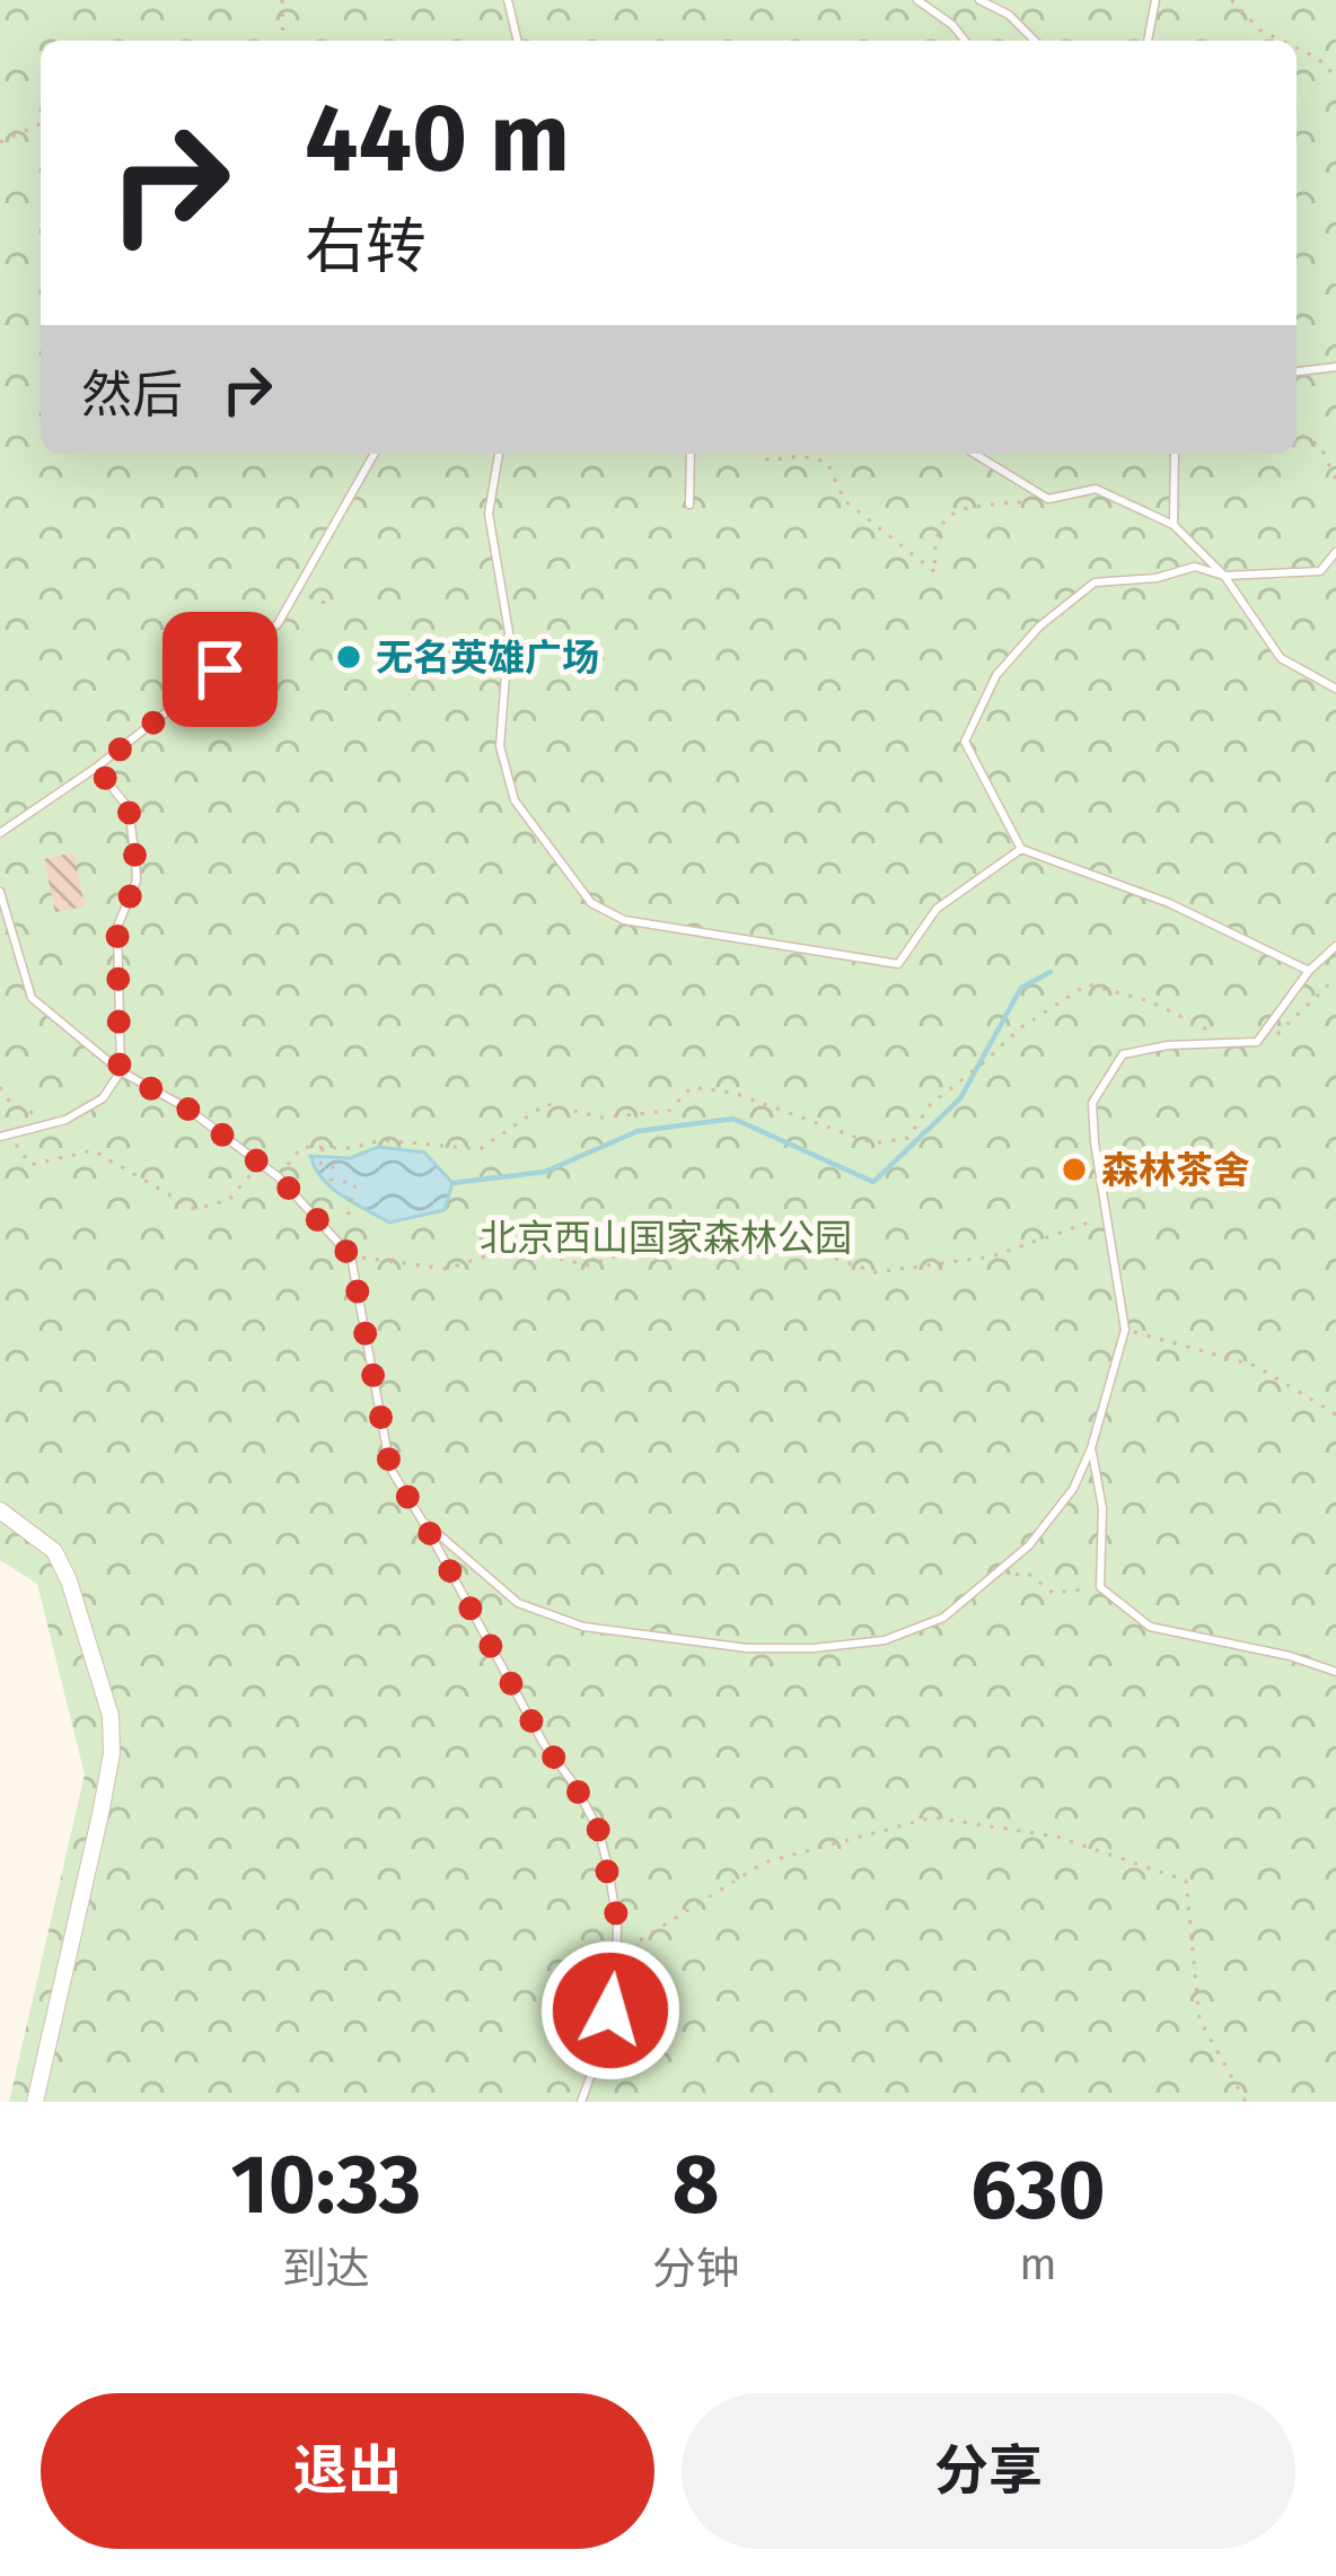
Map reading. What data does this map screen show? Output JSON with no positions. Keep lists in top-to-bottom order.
{
  "parks": ["北京西山国家森林公园"],
  "places": ["无名英雄广场", "森林茶舍"],
  "page": {
    "turn": ["440 m", "右转"],
    "then": "然后",
    "eta": [
      "10:33",
      "到达",
      "8",
      "分钟",
      "630",
      "m"
    ],
    "buttons": ["退出", "分享"]
  }
}
